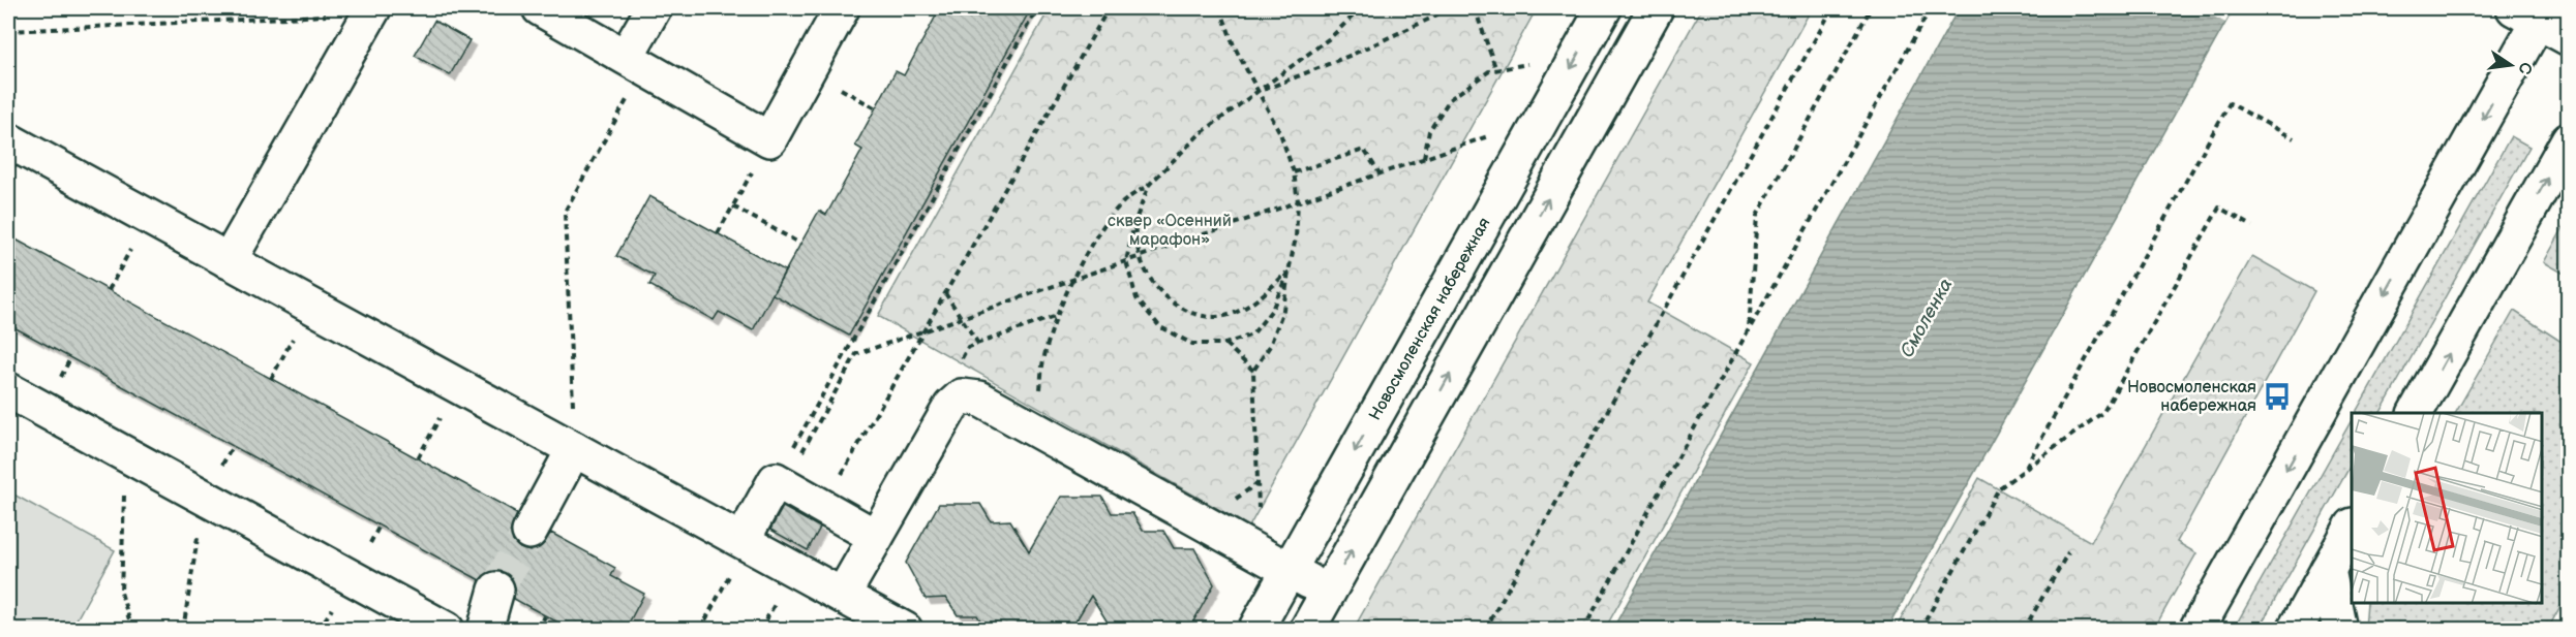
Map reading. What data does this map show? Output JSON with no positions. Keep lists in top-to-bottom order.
{
  "streets": {
    "street": ["Новосмоленская набережная"]
  },
  "water": ["Смоленка"],
  "parks": ["сквер «Осенний марафон»"],
  "places": {
    "bus stop": ["Новосмоленская набережная"]
  },
  "north": "right"
}
